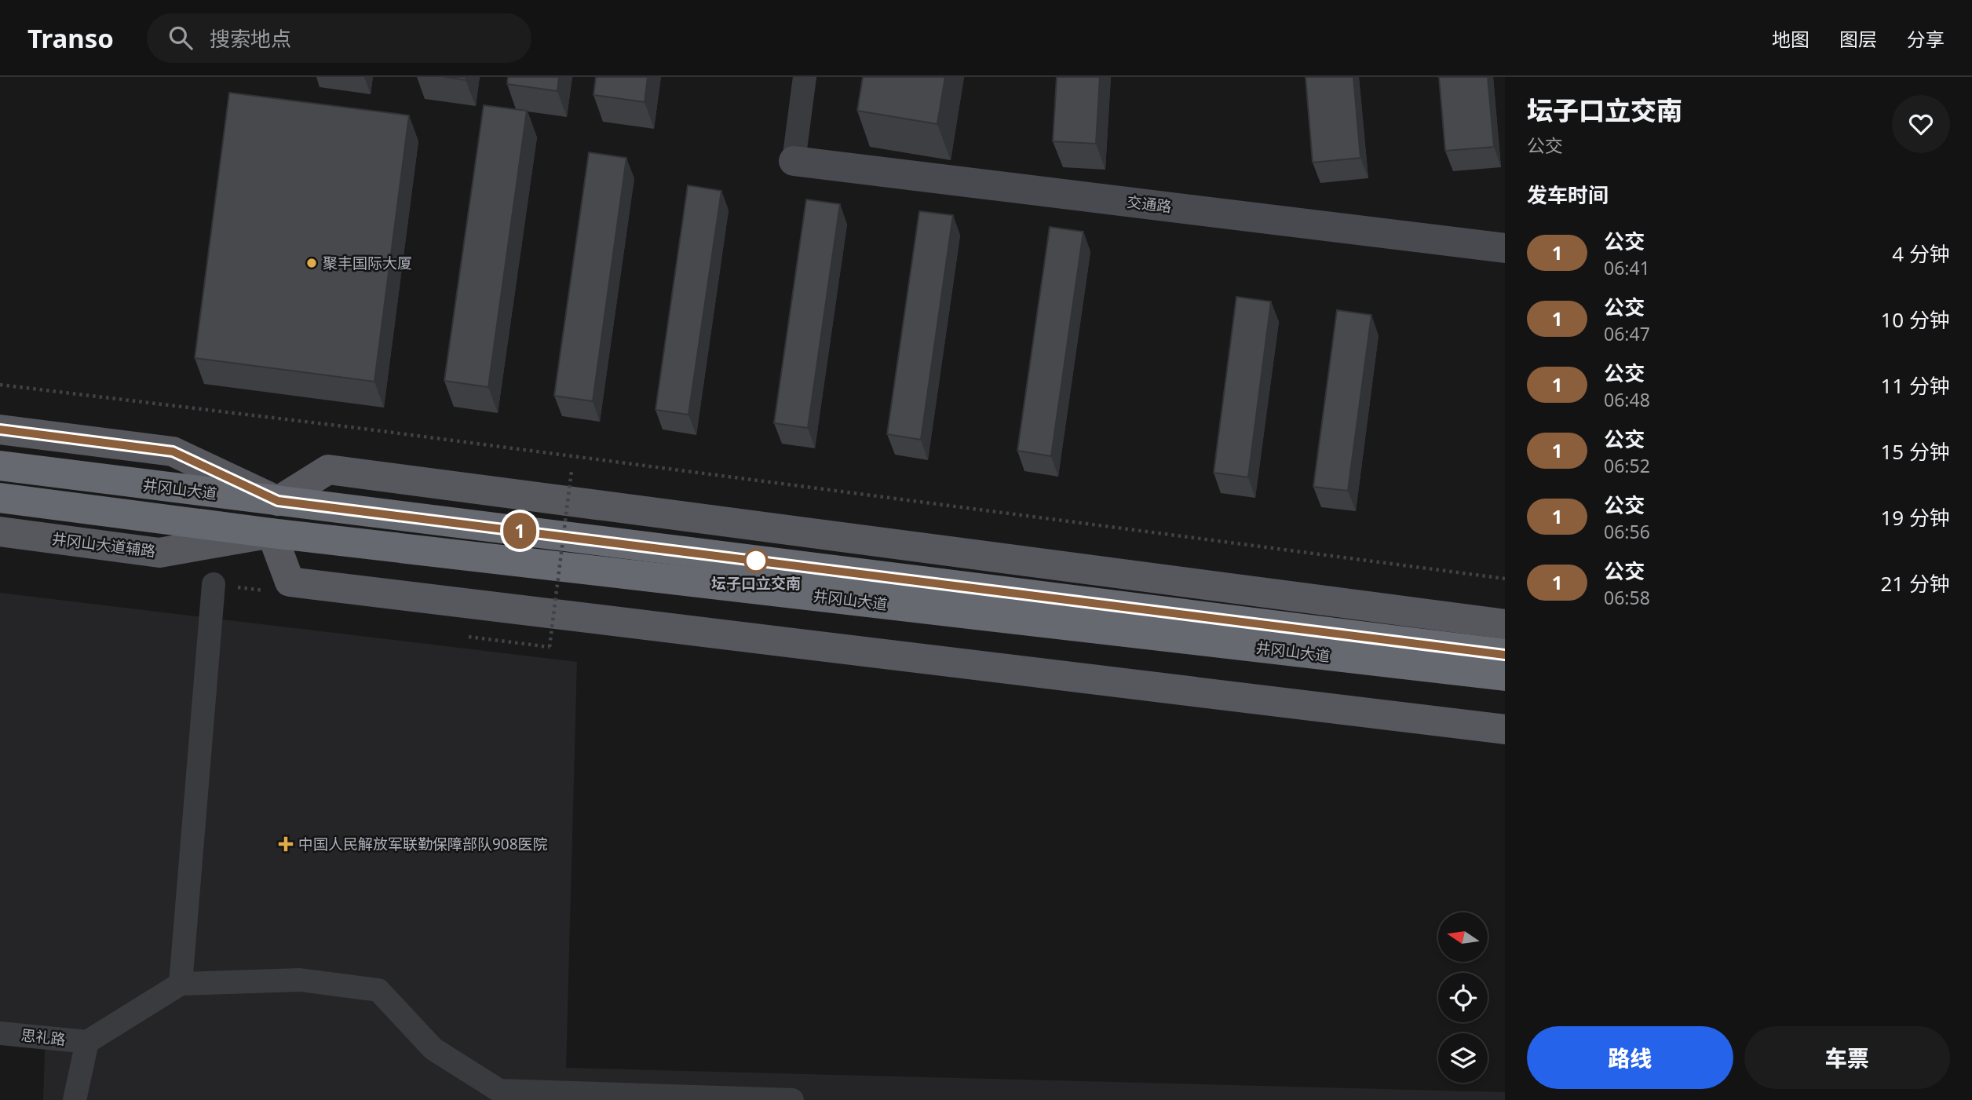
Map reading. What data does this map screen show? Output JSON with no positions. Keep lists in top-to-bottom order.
{
  "streets": {
    "highway": ["井冈山大道"],
    "main road": ["井冈山大道辅路"],
    "street": ["交通路", "思礼路"]
  },
  "crossings": [
    ["井冈山大道", "井冈山大道辅路"]
  ],
  "places": {
    "other": ["聚丰国际大厦", "坛子口立交南"],
    "health": ["中国人民解放军联勤保障部队908医院"]
  },
  "lines": ["bus line 1"],
  "north": "left",
  "page": {
    "header": "Transo",
    "search": "搜索地点",
    "nav": ["地图", "图层", "分享"],
    "on_map": "1",
    "heading": [
      ["坛子口立交南", "公交"],
      "发车时间"
    ],
    "list": [
      {
        "mark": "1",
        "name": "公交",
        "note": "06:41",
        "value": "4 分钟"
      },
      {
        "mark": "1",
        "name": "公交",
        "note": "06:47",
        "value": "10 分钟"
      },
      {
        "mark": "1",
        "name": "公交",
        "note": "06:48",
        "value": "11 分钟"
      },
      {
        "mark": "1",
        "name": "公交",
        "note": "06:52",
        "value": "15 分钟"
      },
      {
        "mark": "1",
        "name": "公交",
        "note": "06:56",
        "value": "19 分钟"
      },
      {
        "mark": "1",
        "name": "公交",
        "note": "06:58",
        "value": "21 分钟"
      }
    ],
    "buttons": ["路线", "车票"]
  }
}
